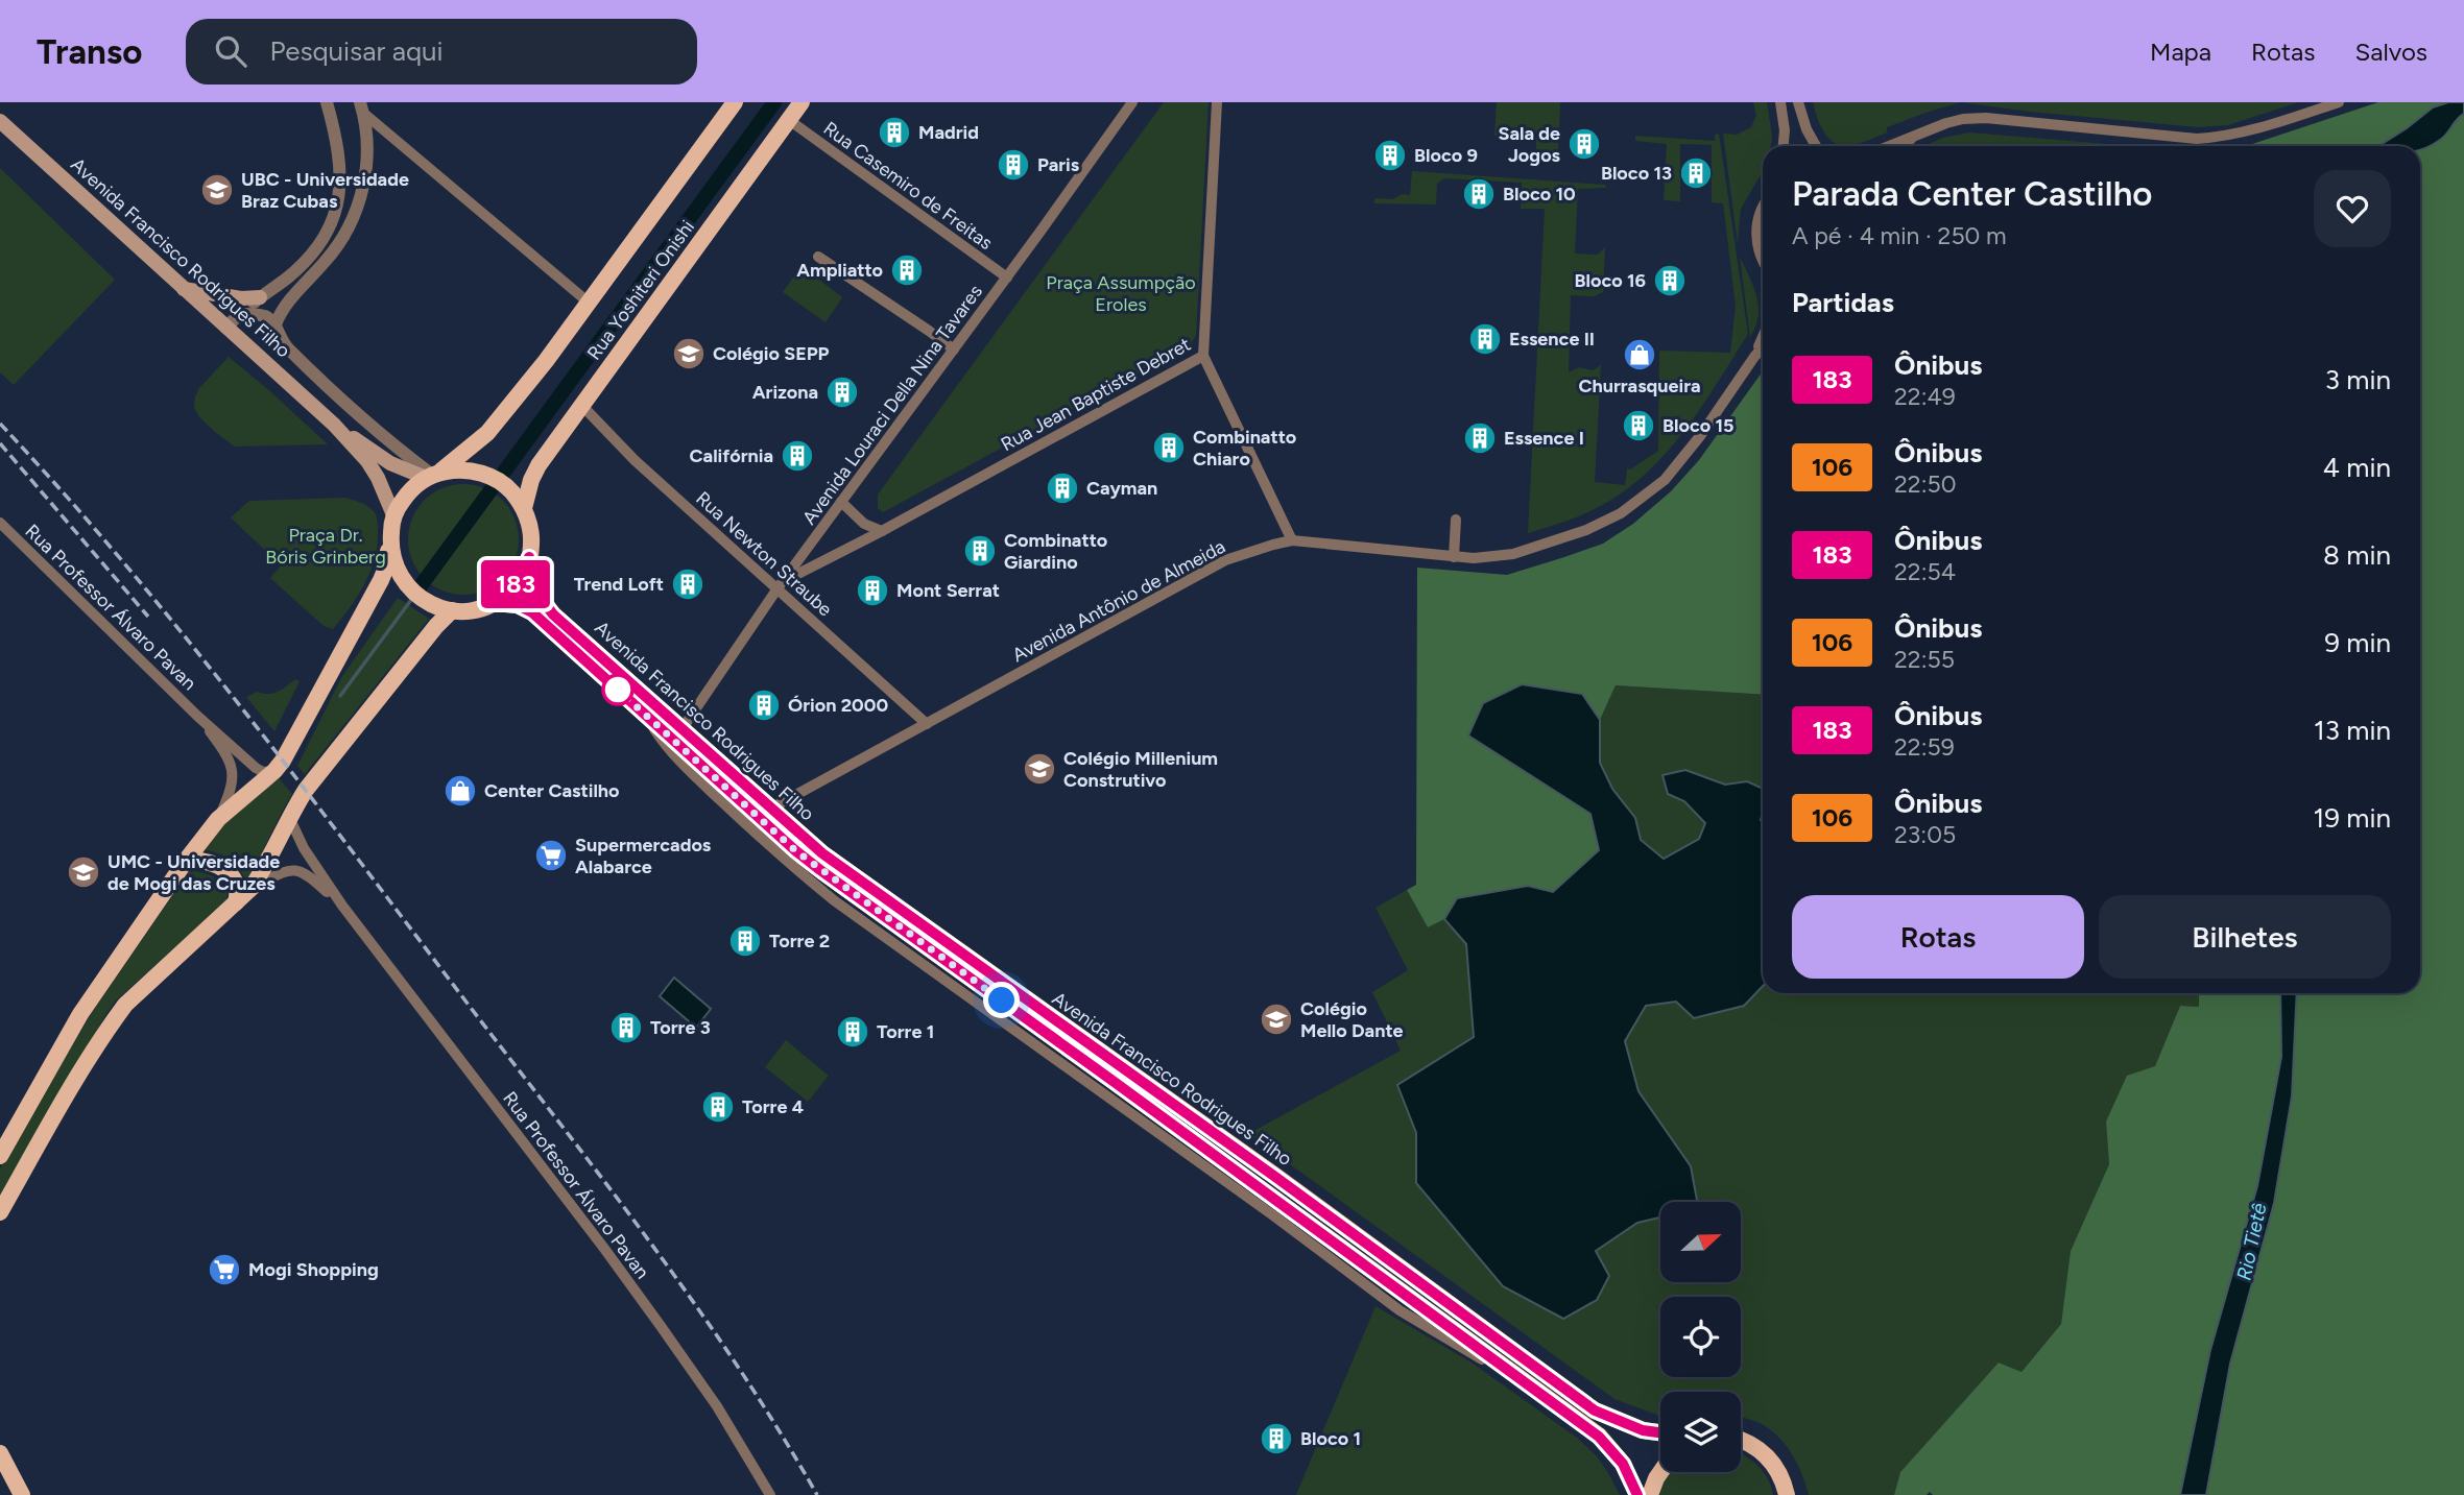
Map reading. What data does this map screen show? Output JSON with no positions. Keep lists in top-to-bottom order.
{
  "streets": {
    "main road": ["Avenida Francisco Rodrigues Filho", "Rua Yoshiteri Onishi"],
    "street": [
      "Rua Casemiro de Freitas",
      "Rua Jean Baptiste Debret",
      "Avenida Louraci Della Nina Tavares",
      "Rua Newton Straube",
      "Avenida Antônio de Almeida",
      "Rua Professor Álvaro Pavan"
    ]
  },
  "crossings": [
    ["Rua Casemiro de Freitas", "Rua Yoshiteri Onishi"],
    ["Rua Casemiro de Freitas", "Avenida Louraci Della Nina Tavares"],
    ["Avenida Francisco Rodrigues Filho", "Rua Yoshiteri Onishi"],
    ["Avenida Francisco Rodrigues Filho", "Avenida Louraci Della Nina Tavares"],
    ["Avenida Francisco Rodrigues Filho", "Avenida Antônio de Almeida"],
    ["Rua Yoshiteri Onishi", "Rua Newton Straube"],
    ["Rua Jean Baptiste Debret", "Avenida Louraci Della Nina Tavares"],
    ["Rua Jean Baptiste Debret", "Rua Newton Straube"],
    ["Avenida Louraci Della Nina Tavares", "Rua Newton Straube"],
    ["Rua Newton Straube", "Avenida Antônio de Almeida"]
  ],
  "water": ["Rio Tietê"],
  "parks": ["Praça Assumpção Eroles", "Praça Dr. Bóris Grinberg"],
  "places": {
    "building": [
      "Madrid",
      "Sala de Jogos",
      "Bloco 9",
      "Paris",
      "Bloco 13",
      "Bloco 10",
      "Ampliatto",
      "Bloco 16",
      "Essence II",
      "Arizona",
      "Bloco 15",
      "Essence I",
      "Combinatto Chiaro",
      "Califórnia",
      "Cayman",
      "Combinatto Giardino",
      "Trend Loft",
      "Mont Serrat",
      "Órion 2000",
      "Torre 2",
      "Torre 3",
      "Torre 1",
      "Torre 4",
      "Bloco 1"
    ],
    "school or university": [
      "UBC - Universidade Braz Cubas",
      "Colégio SEPP",
      "Colégio Millenium Construtivo",
      "UMC - Universidade de Mogi das Cruzes",
      "Colégio Mello Dante"
    ],
    "shop": ["Churrasqueira", "Center Castilho"],
    "supermarket": ["Supermercados Alabarce", "Mogi Shopping"]
  },
  "lines": ["bus line 183"],
  "north": "right",
  "page": {
    "header": "Transo",
    "search": "Pesquisar aqui",
    "nav": ["Mapa", "Rotas", "Salvos"],
    "on_map": "183",
    "heading": [
      ["Parada Center Castilho", "A pé · 4 min · 250 m"],
      "Partidas"
    ],
    "list": [
      {
        "mark": "183",
        "name": "Ônibus",
        "note": "22:49",
        "value": "3 min"
      },
      {
        "mark": "106",
        "name": "Ônibus",
        "note": "22:50",
        "value": "4 min"
      },
      {
        "mark": "183",
        "name": "Ônibus",
        "note": "22:54",
        "value": "8 min"
      },
      {
        "mark": "106",
        "name": "Ônibus",
        "note": "22:55",
        "value": "9 min"
      },
      {
        "mark": "183",
        "name": "Ônibus",
        "note": "22:59",
        "value": "13 min"
      },
      {
        "mark": "106",
        "name": "Ônibus",
        "note": "23:05",
        "value": "19 min"
      }
    ],
    "buttons": ["Rotas", "Bilhetes"]
  }
}
